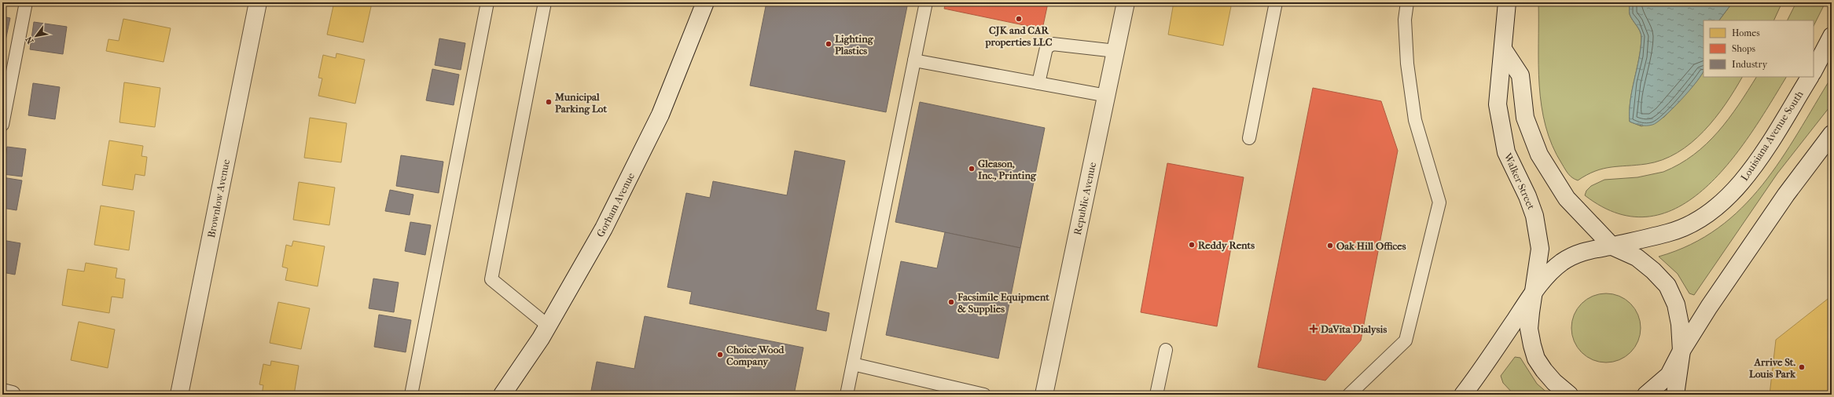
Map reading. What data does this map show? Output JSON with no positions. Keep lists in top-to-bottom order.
{
  "streets": {
    "street": [
      "Louisiana Avenue South",
      "Walker Street",
      "Brownlow Avenue",
      "Republic Avenue",
      "Gorham Avenue"
    ]
  },
  "crossings": [
    ["Louisiana Avenue South", "Walker Street"]
  ],
  "places": {
    "other": [
      "CJK and CAR properties LLC",
      "Lighting Plastics",
      "Municipal Parking Lot",
      "Gleason, Inc., Printing",
      "Reddy Rents",
      "Oak Hill Offices",
      "Facsimile Equipment & Supplies",
      "Choice Wood Company",
      "Arrive St. Louis Park"
    ],
    "health": ["DaVita Dialysis"]
  },
  "legend": ["Homes", "Shops", "Industry"],
  "north": "bottom left"
}
